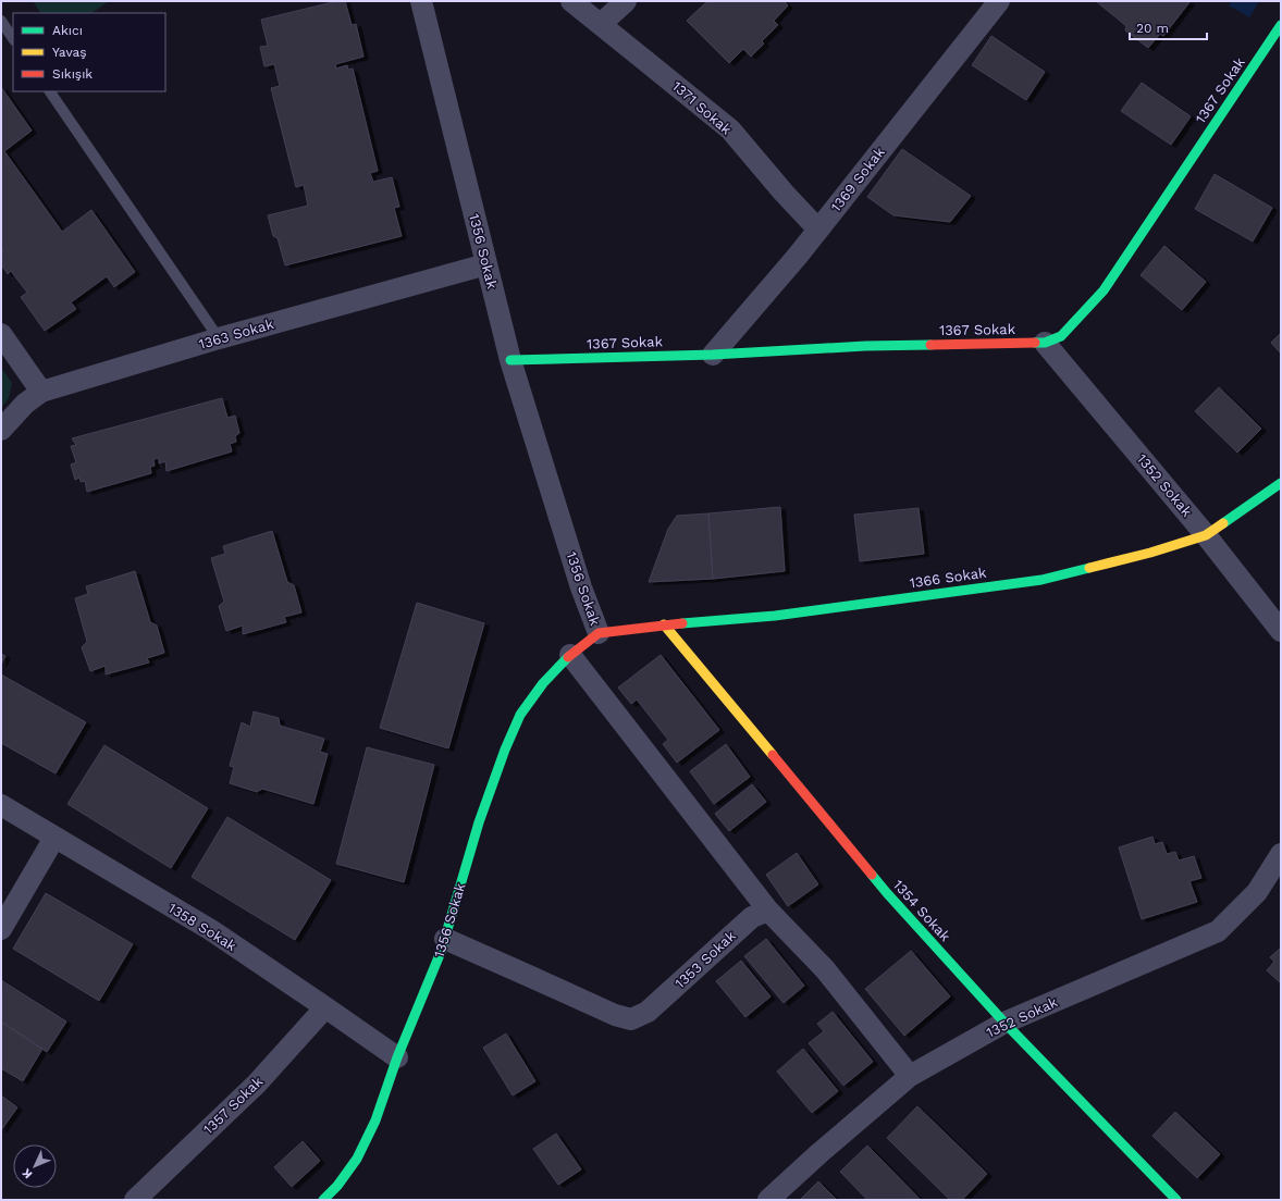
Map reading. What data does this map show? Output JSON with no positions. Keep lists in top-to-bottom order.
{
  "streets": {
    "street": [
      "1367 Sokak",
      "1371 Sokak",
      "1369 Sokak",
      "1356 Sokak",
      "1363 Sokak",
      "1352 Sokak",
      "1366 Sokak",
      "1354 Sokak",
      "1358 Sokak",
      "1353 Sokak",
      "1357 Sokak"
    ]
  },
  "crossings": [
    ["1367 Sokak", "1369 Sokak"],
    ["1367 Sokak", "1356 Sokak"],
    ["1367 Sokak", "1352 Sokak"],
    ["1371 Sokak", "1369 Sokak"],
    ["1356 Sokak", "1363 Sokak"],
    ["1356 Sokak", "1366 Sokak"],
    ["1356 Sokak", "1358 Sokak"],
    ["1356 Sokak", "1353 Sokak"],
    ["1352 Sokak", "1366 Sokak"],
    ["1352 Sokak", "1354 Sokak"],
    ["1366 Sokak", "1354 Sokak"],
    ["1358 Sokak", "1357 Sokak"]
  ],
  "legend": ["Akıcı", "Yavaş", "Sıkışık"],
  "scale_bar": "20 m",
  "north": "bottom left"
}
